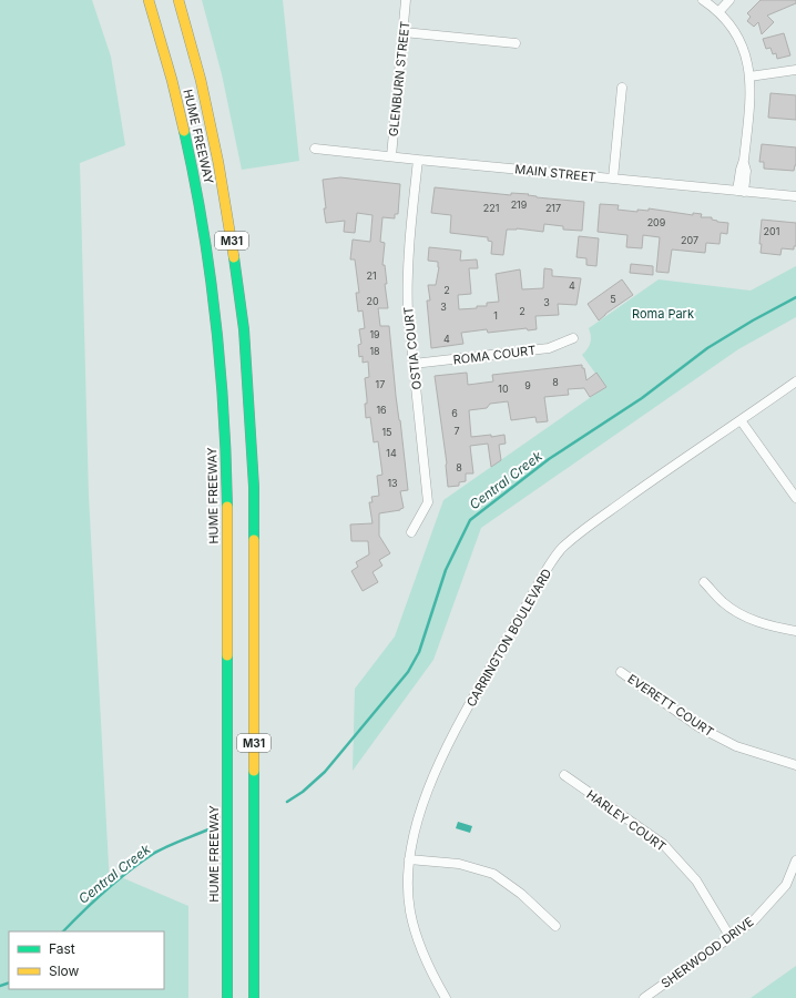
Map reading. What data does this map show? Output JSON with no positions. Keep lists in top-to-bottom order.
{
  "streets": {
    "highway": ["HUME FREEWAY", "M31"],
    "street": [
      "GLENBURN STREET",
      "MAIN STREET",
      "OSTIA COURT",
      "ROMA COURT",
      "CARRINGTON BOULEVARD",
      "EVERETT COURT",
      "HARLEY COURT",
      "SHERWOOD DRIVE"
    ]
  },
  "crossings": [
    ["GLENBURN STREET", "MAIN STREET"],
    ["MAIN STREET", "OSTIA COURT"],
    ["OSTIA COURT", "ROMA COURT"],
    ["HARLEY COURT", "SHERWOOD DRIVE"]
  ],
  "water": ["Central Creek"],
  "parks": ["Roma Park"],
  "house_numbers": [
    "219",
    "221",
    "217",
    "209",
    "201",
    "207",
    "21",
    "4",
    "2",
    "5",
    "20",
    "3",
    "3",
    "2",
    "1",
    "19",
    "4",
    "18",
    "8",
    "17",
    "9",
    "10",
    "16",
    "6",
    "7",
    "15",
    "14",
    "8",
    "13"
  ],
  "legend": ["Fast", "Slow"]
}
